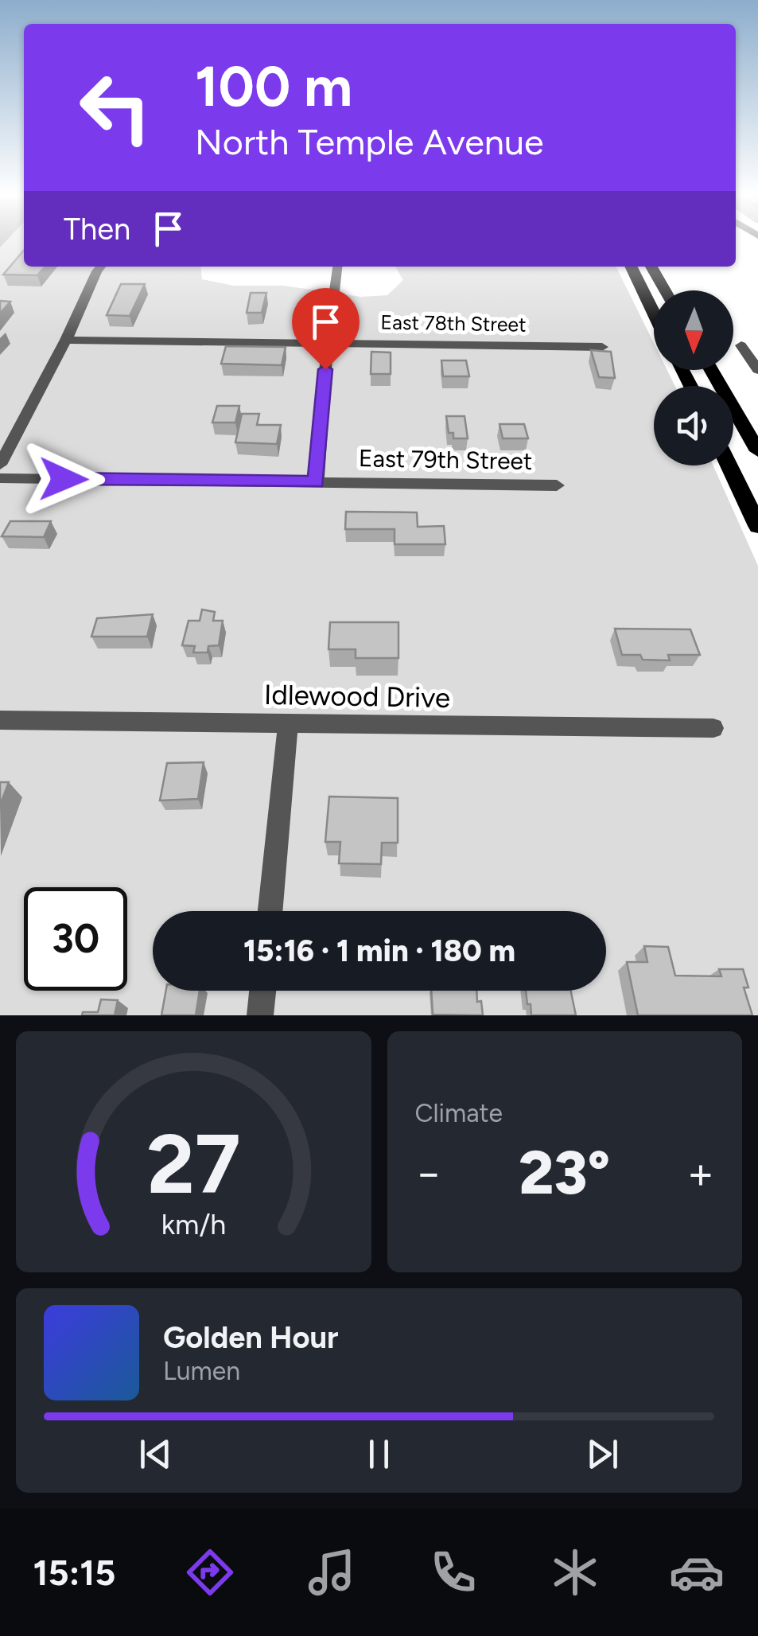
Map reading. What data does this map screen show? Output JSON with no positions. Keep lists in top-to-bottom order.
{
  "streets": {
    "street": ["East 78th Street", "East 79th Street", "Idlewood Drive"]
  },
  "north": "bottom",
  "page": {
    "turn": ["100 m", "North Temple Avenue"],
    "then": "Then",
    "limit": "30",
    "trip": "15:16 · 1 min · 180 m",
    "tile": "Climate",
    "heat": ["−", "23°", "+"],
    "song": ["Golden Hour", "Lumen"],
    "tabs": "15:15",
    "gauge": ["27", "km/h"]
  }
}
